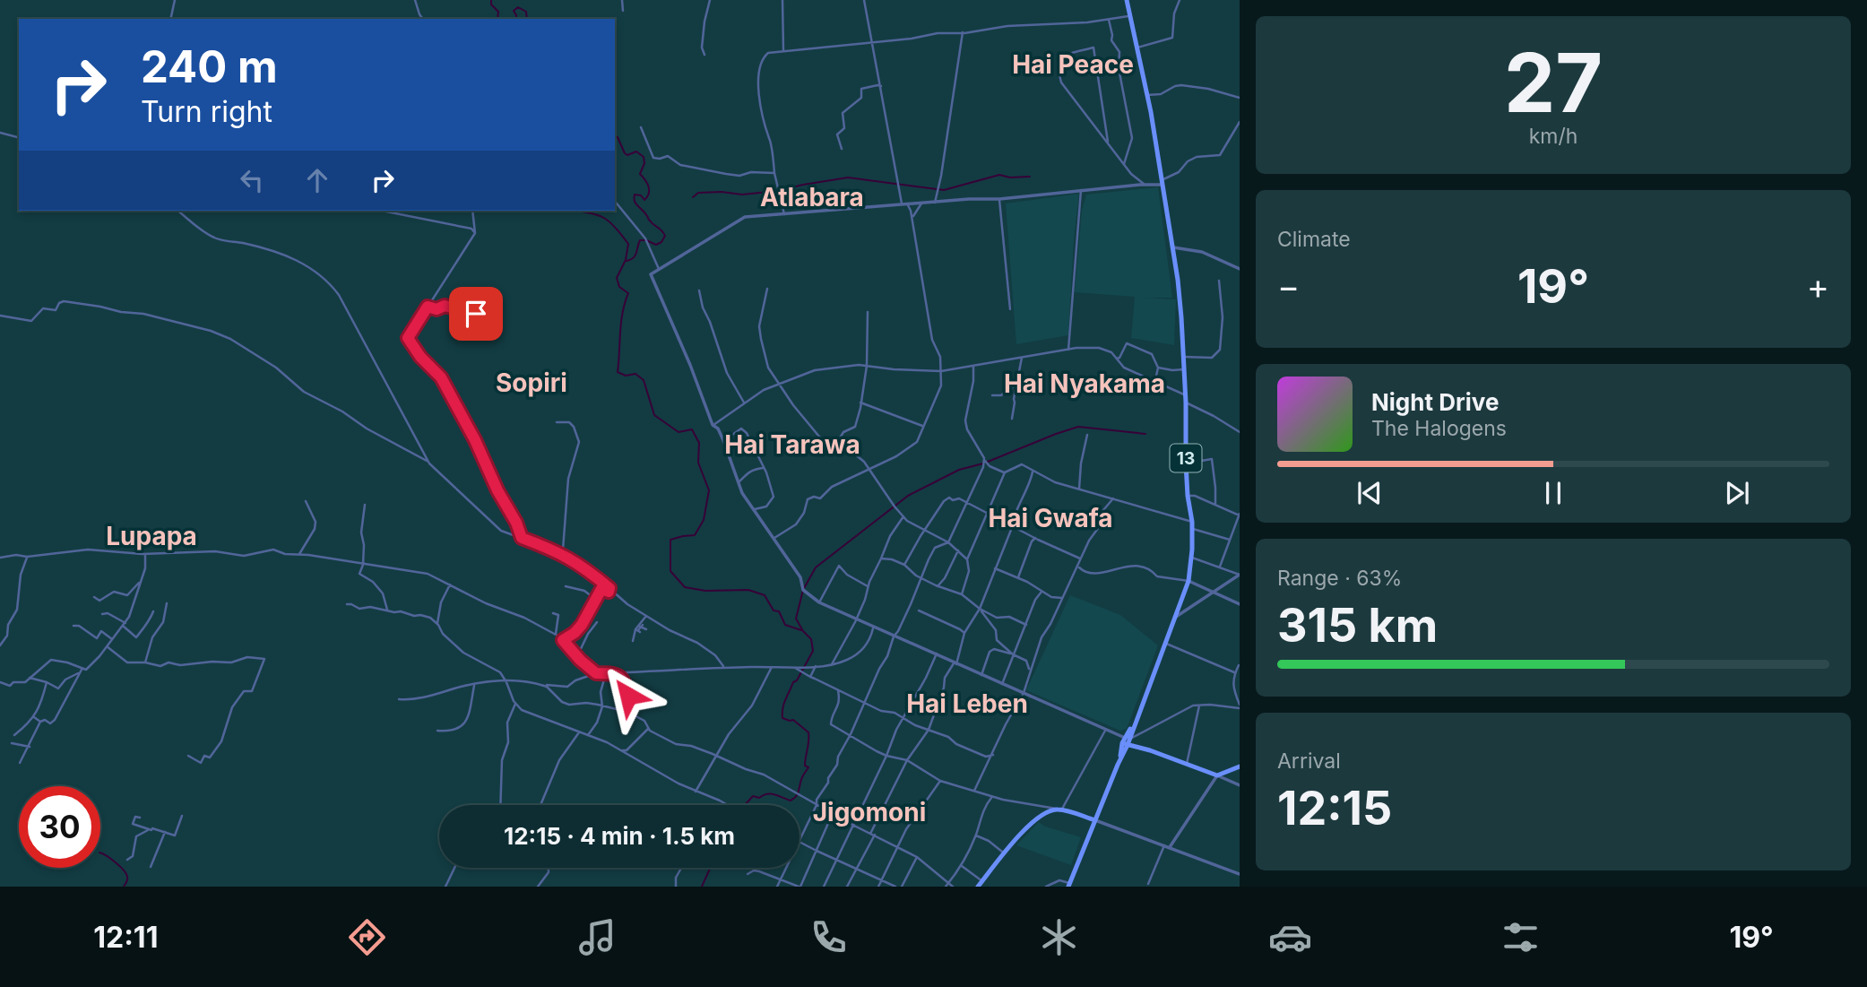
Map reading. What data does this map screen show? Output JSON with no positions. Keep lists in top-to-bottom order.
{
  "streets": {
    "main road": ["13"]
  },
  "districts": [
    "Hai Peace",
    "Atlabara",
    "Sopiri",
    "Hai Nyakama",
    "Hai Tarawa",
    "Hai Gwafa",
    "Lupapa",
    "Hai Leben",
    "Jigomoni"
  ],
  "page": {
    "tile": [
      ["27", "km/h"],
      "Climate",
      ["Range · 63%", "315 km"],
      ["Arrival", "12:15"]
    ],
    "turn": ["240 m", "Turn right"],
    "heat": ["−", "19°", "+"],
    "song": ["Night Drive", "The Halogens"],
    "limit": "30",
    "trip": "12:15 · 4 min · 1.5 km",
    "tabs": ["12:11", "19°"]
  }
}
